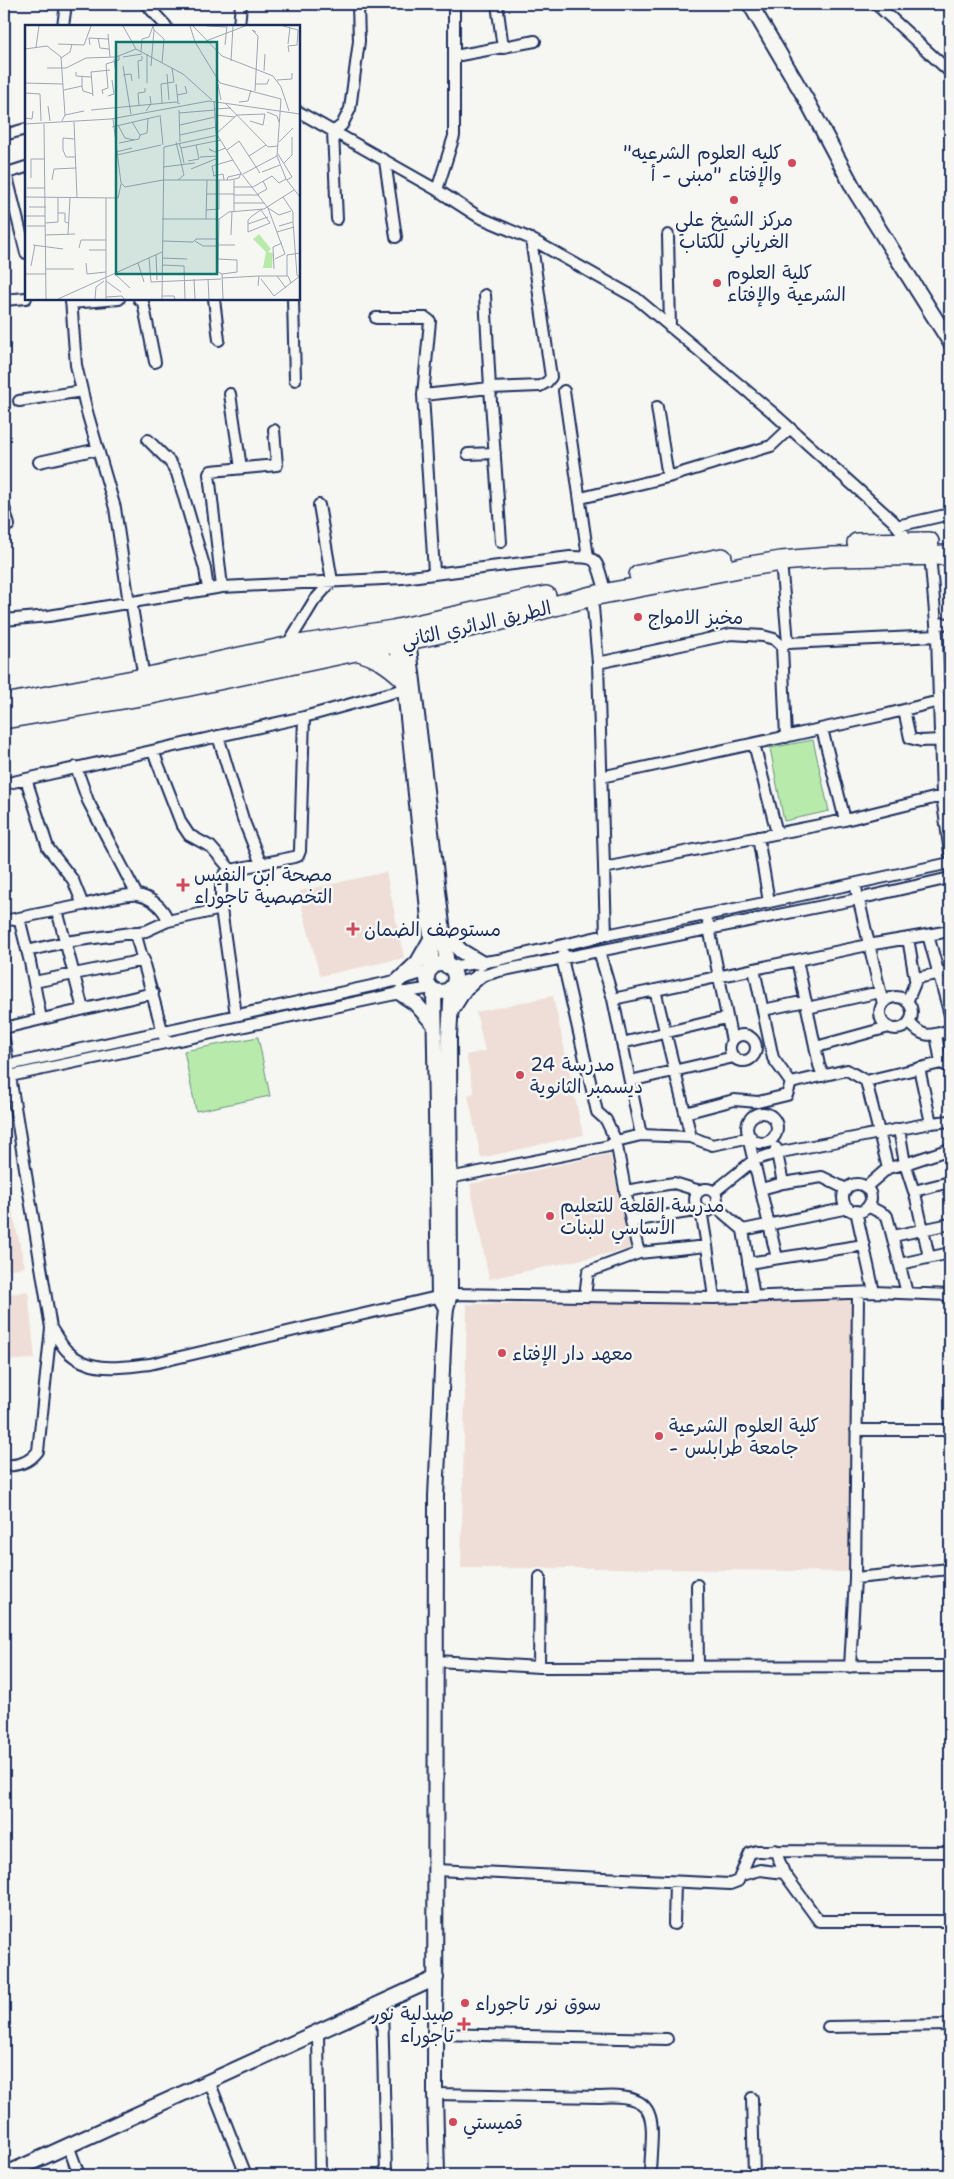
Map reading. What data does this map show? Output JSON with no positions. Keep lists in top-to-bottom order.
{
  "streets": {
    "highway": ["الطريق الدائري الثاني"]
  },
  "places": {
    "other": [
      "\"كليه العلوم الشرعيه والإفتاء \"مبنى - أ",
      "مركز الشيخ علي الغرياني للكتاب",
      "كلية العلوم الشرعية والإفتاء",
      "مخبز الامواج",
      "مدرسة 24 ديسمبر الثانوية",
      "مدرسة القلعة للتعليم الأساسي للبنات",
      "معهد دار الإفتاء",
      "كلية العلوم الشرعية - جامعة طرابلس",
      "سوق نور تاجوراء",
      "قميستي"
    ],
    "health": ["مصحة ابن النفيس التخصصية تاجوراء", "مستوصف الضمان", "صيدلية نور تاجوراء"]
  }
}
